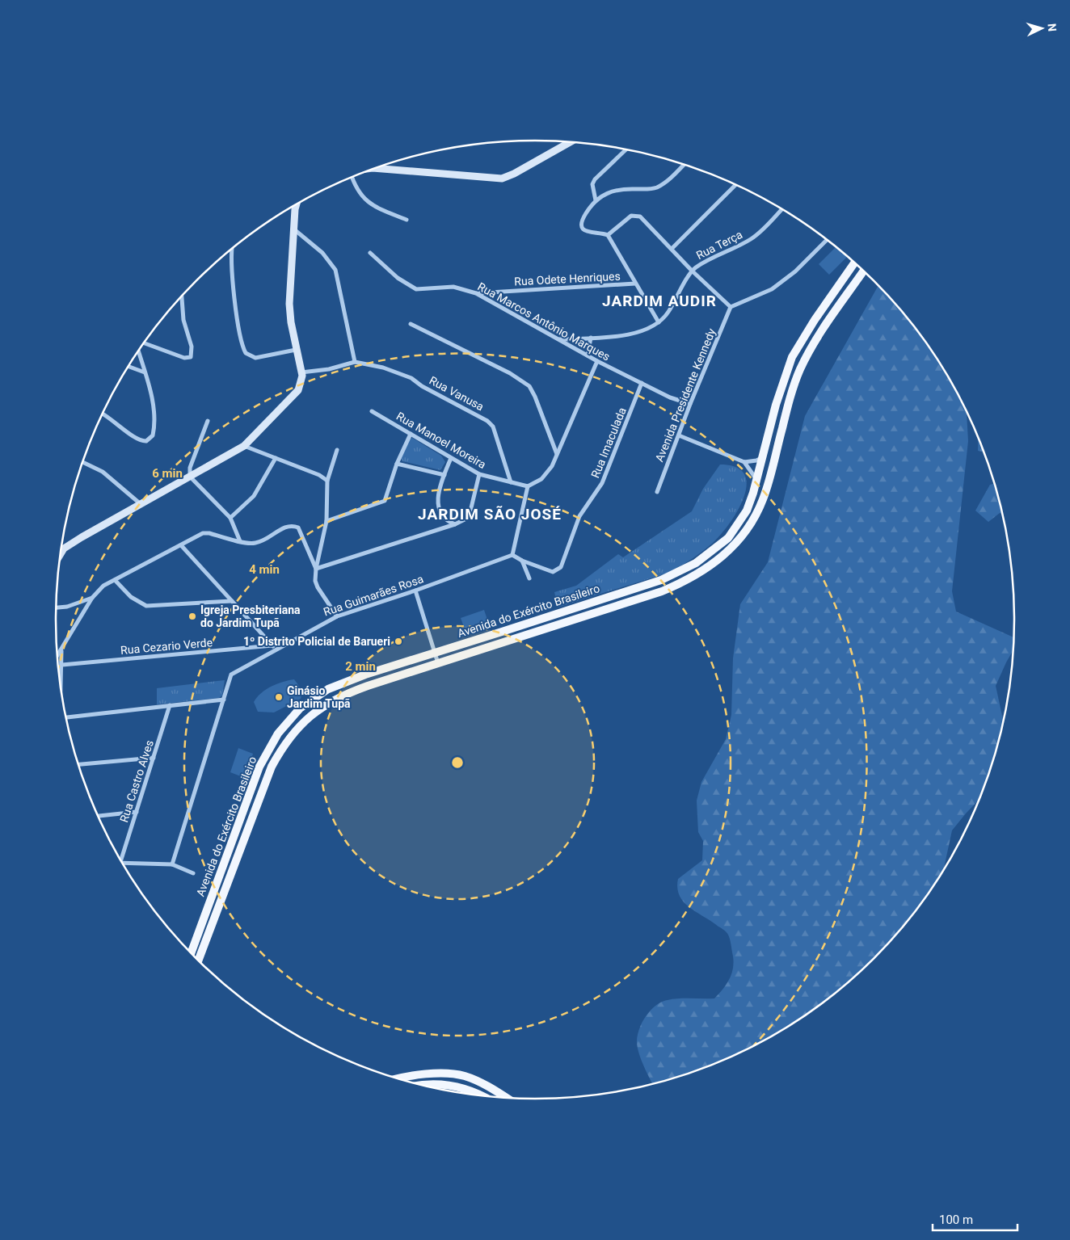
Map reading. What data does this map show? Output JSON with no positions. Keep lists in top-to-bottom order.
{
  "streets": {
    "main road": ["Avenida do Exército Brasileiro"],
    "street": [
      "Rua Terça",
      "Rua Odete Henriques",
      "Rua Marcos Antônio Marques",
      "Rua Vanusa",
      "Avenida Presidente Kennedy",
      "Rua Manoel Moreira",
      "Rua Imaculada",
      "Rua Guimarães Rosa",
      "Rua Cezario Verde",
      "Rua Castro Alves"
    ]
  },
  "crossings": [
    ["Rua Terça", "Rua Marcos Antônio Marques"],
    ["Rua Odete Henriques", "Rua Marcos Antônio Marques"],
    ["Rua Marcos Antônio Marques", "Avenida Presidente Kennedy"],
    ["Rua Marcos Antônio Marques", "Rua Imaculada"],
    ["Rua Vanusa", "Rua Manoel Moreira"],
    ["Rua Imaculada", "Rua Guimarães Rosa"]
  ],
  "districts": ["JARDIM AUDIR", "JARDIM SÃO JOSÉ"],
  "places": ["Igreja Presbiteriana do Jardim Tupã", "1º Distrito Policial de Barueri", "Ginásio Jardim Tupã"],
  "scale_bar": "100 m",
  "north": "right",
  "rings": ["6 min", "4 min", "2 min"]
}
